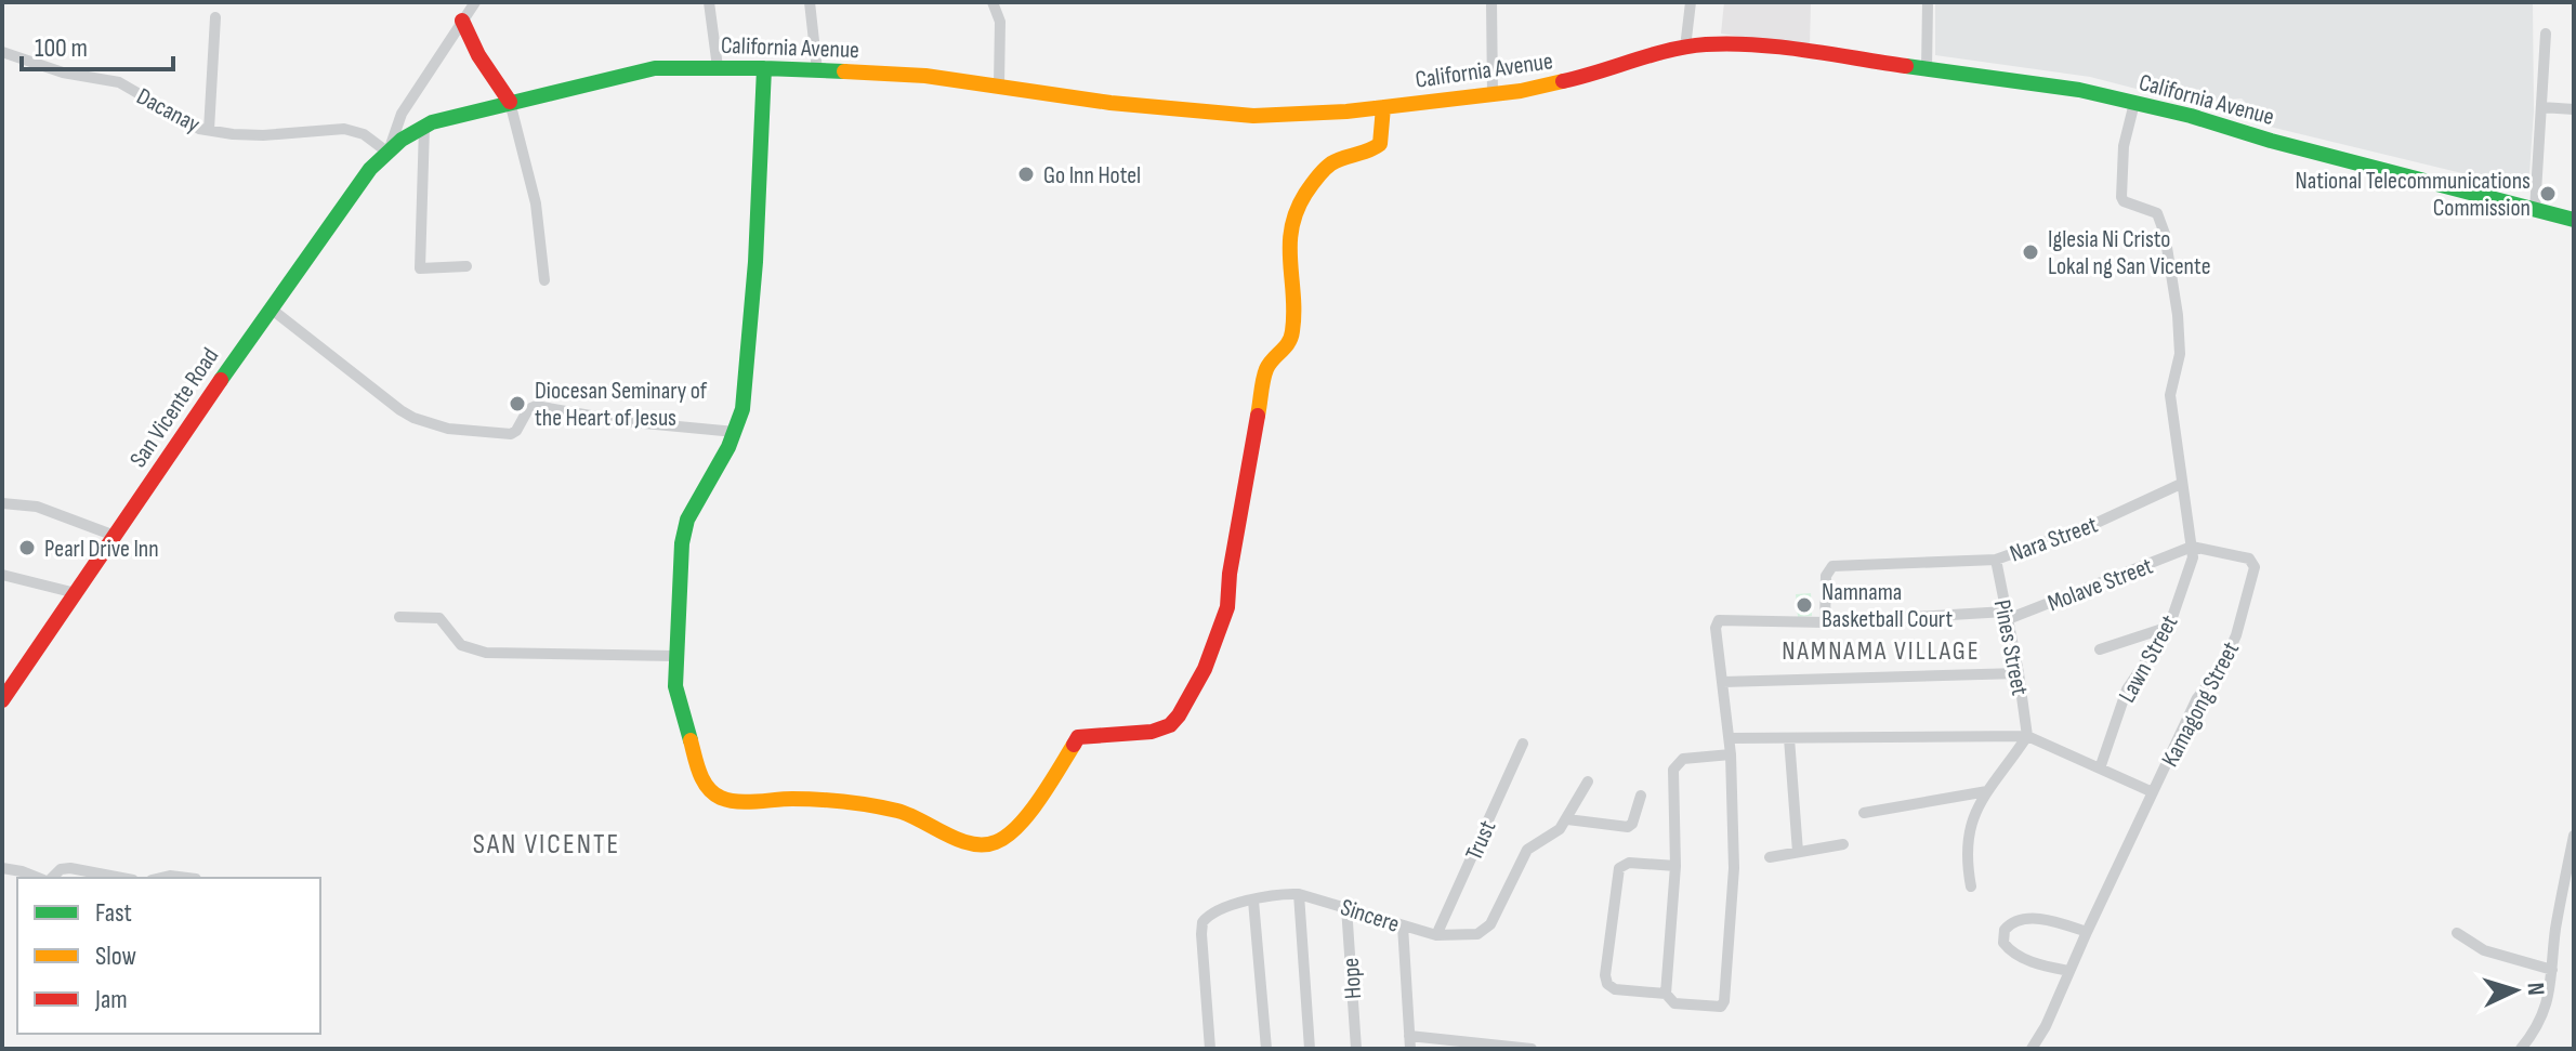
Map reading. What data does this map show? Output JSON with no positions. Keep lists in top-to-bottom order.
{
  "streets": {
    "street": [
      "California Avenue",
      "Dacanay",
      "San Vicente Road",
      "Nara Street",
      "Molave Street",
      "Pines Street",
      "Lawn Street",
      "Kamagong Street",
      "Trust",
      "Sincere",
      "Hope"
    ]
  },
  "crossings": [
    ["California Avenue", "Dacanay"],
    ["California Avenue", "San Vicente Road"],
    ["Dacanay", "San Vicente Road"],
    ["Nara Street", "Molave Street"],
    ["Nara Street", "Pines Street"],
    ["Molave Street", "Pines Street"],
    ["Molave Street", "Lawn Street"],
    ["Molave Street", "Kamagong Street"],
    ["Lawn Street", "Kamagong Street"],
    ["Trust", "Sincere"],
    ["Sincere", "Hope"]
  ],
  "districts": ["NAMNAMA VILLAGE", "SAN VICENTE"],
  "places": [
    "Go Inn Hotel",
    "National Telecommunications Commission",
    "Iglesia Ni Cristo Lokal ng San Vicente",
    "Diocesan Seminary of the Heart of Jesus",
    "Pearl Drive Inn",
    "Namnama Basketball Court"
  ],
  "legend": ["Fast", "Slow", "Jam"],
  "scale_bar": "100 m",
  "north": "right"
}
